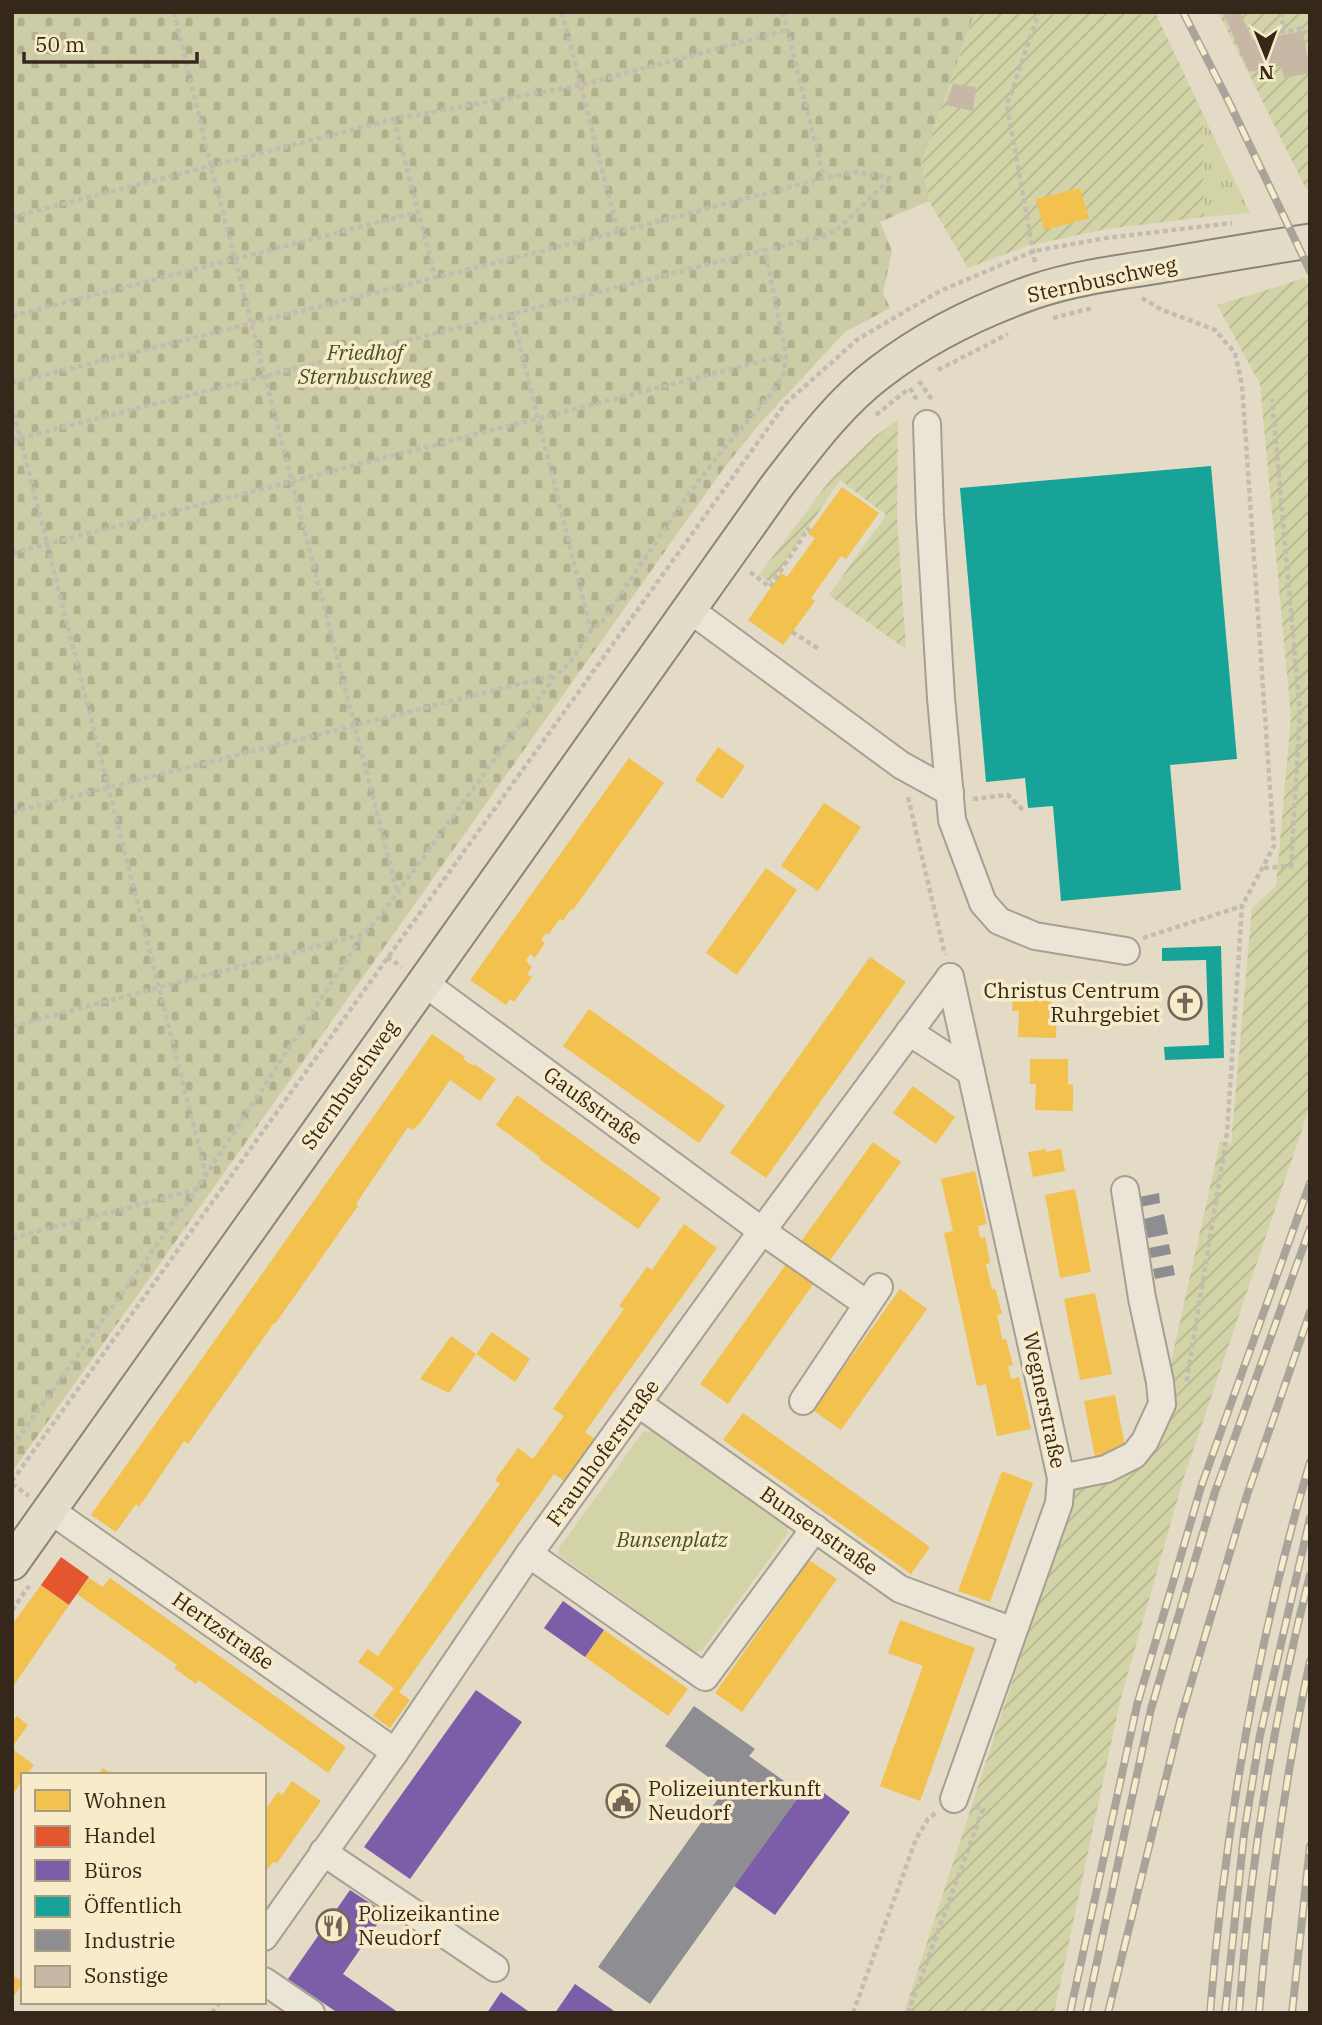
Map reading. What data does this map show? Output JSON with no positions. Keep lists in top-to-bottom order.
{
  "streets": {
    "main road": ["Sternbuschweg"],
    "street": [
      "Gaußstraße",
      "Wegnerstraße",
      "Fraunhoferstraße",
      "Bunsenstraße",
      "Hertzstraße"
    ]
  },
  "crossings": [
    ["Sternbuschweg", "Gaußstraße"],
    ["Sternbuschweg", "Hertzstraße"],
    ["Gaußstraße", "Fraunhoferstraße"],
    ["Wegnerstraße", "Fraunhoferstraße"],
    ["Wegnerstraße", "Bunsenstraße"],
    ["Fraunhoferstraße", "Bunsenstraße"],
    ["Fraunhoferstraße", "Hertzstraße"]
  ],
  "parks": ["Friedhof Sternbuschweg", "Bunsenplatz"],
  "places": {
    "church": ["Christus Centrum Ruhrgebiet"],
    "public building": ["Polizeiunterkunft Neudorf"],
    "restaurant": ["Polizeikantine Neudorf"]
  },
  "legend": [
    "Wohnen",
    "Handel",
    "Büros",
    "Öffentlich",
    "Industrie",
    "Sonstige"
  ],
  "scale_bar": "50 m",
  "north": "bottom"
}
